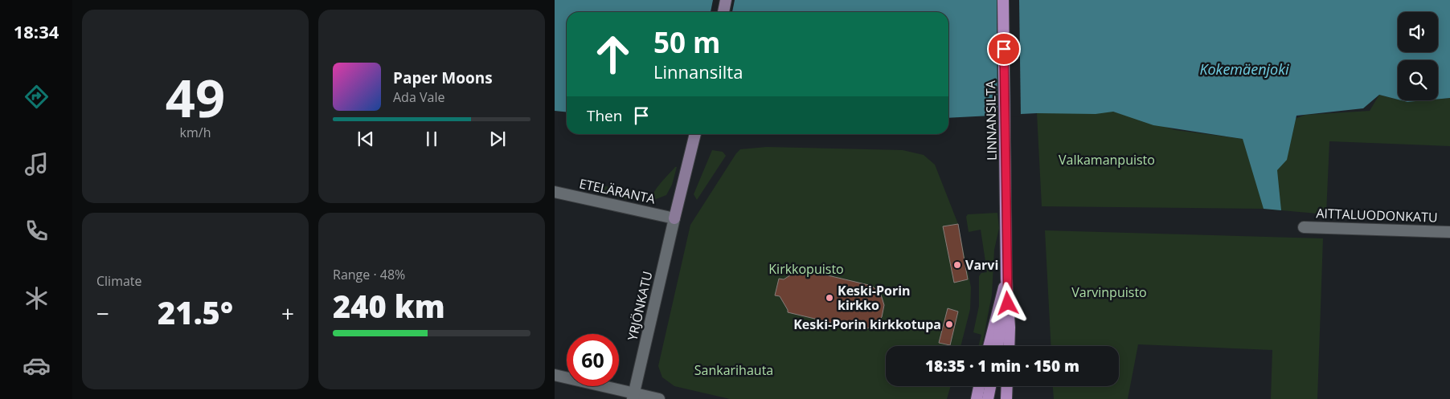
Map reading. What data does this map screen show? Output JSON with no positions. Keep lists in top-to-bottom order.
{
  "streets": {
    "main road": ["LINNANSILTA"],
    "street": ["ETELÄRANTA", "AITTALUODONKATU", "YRJÖNKATU"]
  },
  "crossings": [
    ["ETELÄRANTA", "YRJÖNKATU"]
  ],
  "water": ["Kokemäenjoki"],
  "parks": [
    "Valkamanpuisto",
    "Kirkkopuisto",
    "Varvinpuisto",
    "Sankarihauta"
  ],
  "places": ["Varvi", "Keski-Porin kirkko", "Keski-Porin kirkkotupa"],
  "page": {
    "tabs": "18:34",
    "tile": [
      ["49", "km/h"],
      "Climate",
      ["Range · 48%", "240 km"]
    ],
    "turn": ["50 m", "Linnansilta"],
    "song": ["Paper Moons", "Ada Vale"],
    "then": "Then",
    "heat": ["−", "21.5°", "+"],
    "limit": "60",
    "trip": "18:35 · 1 min · 150 m"
  }
}
